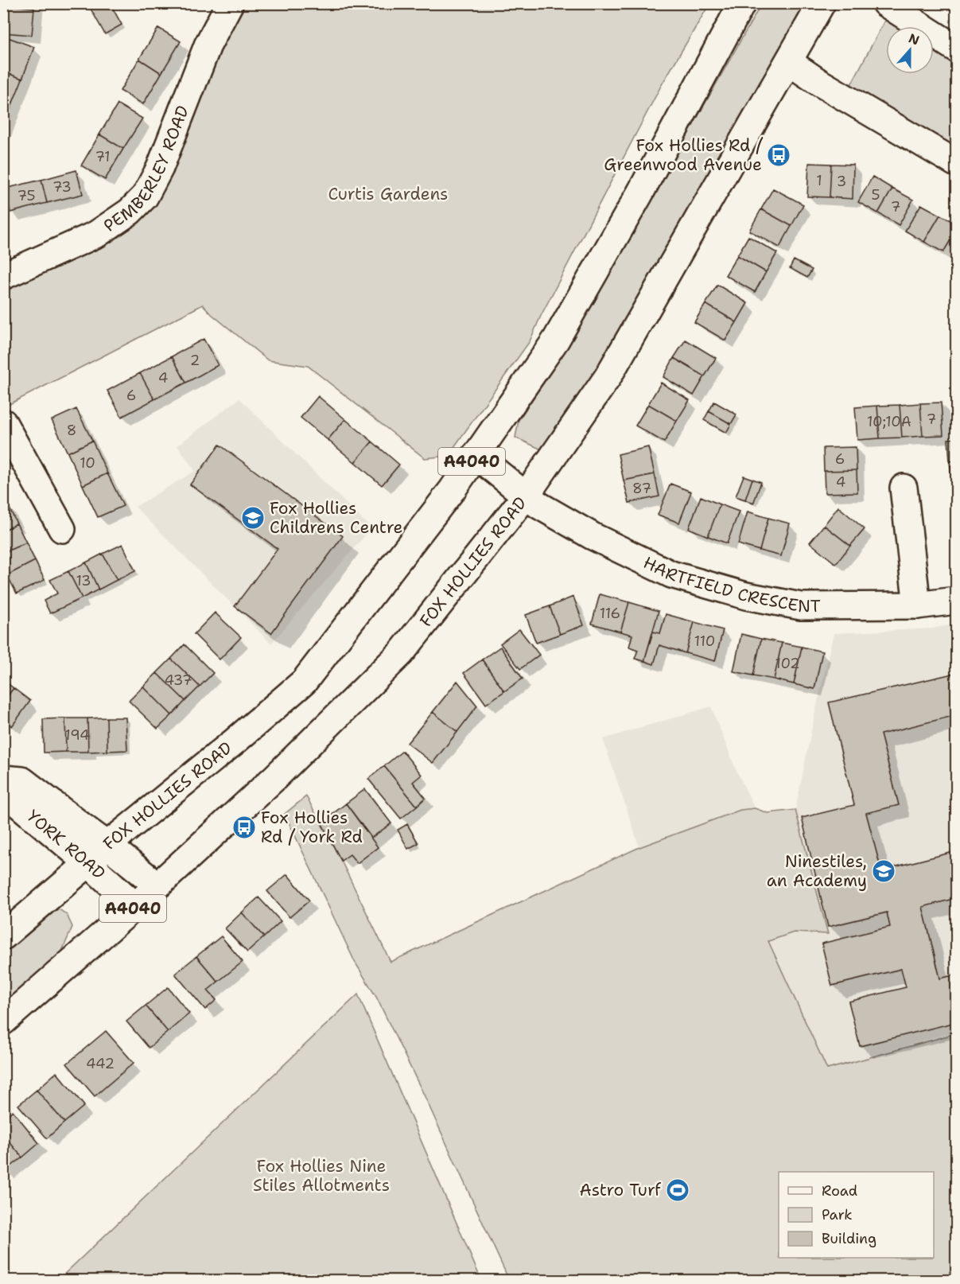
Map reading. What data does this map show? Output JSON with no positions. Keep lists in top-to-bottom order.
{
  "streets": {
    "main road": [
      "PEMBERLEY ROAD",
      "A4040",
      "FOX HOLLIES ROAD",
      "HARTFIELD CRESCENT",
      "YORK ROAD"
    ]
  },
  "crossings": [
    ["FOX HOLLIES ROAD", "HARTFIELD CRESCENT"],
    ["FOX HOLLIES ROAD", "YORK ROAD"]
  ],
  "parks": ["Curtis Gardens", "Fox Hollies Nine Stiles Allotments"],
  "places": {
    "bus stop": ["Fox Hollies Rd / Greenwood Avenue", "Fox Hollies Rd / York Rd"],
    "school or university": ["Fox Hollies Childrens Centre", "Ninestiles, an Academy"],
    "sports": ["Astro Turf"]
  },
  "house_numbers": [
    "71",
    "1",
    "3",
    "73",
    "5",
    "75",
    "7",
    "2",
    "4",
    "6",
    "7",
    "10;10A",
    "8",
    "6",
    "10",
    "4",
    "87",
    "13",
    "116",
    "110",
    "102",
    "437",
    "194",
    "442"
  ],
  "legend": ["Road", "Park", "Building"],
  "north": "top"
}
